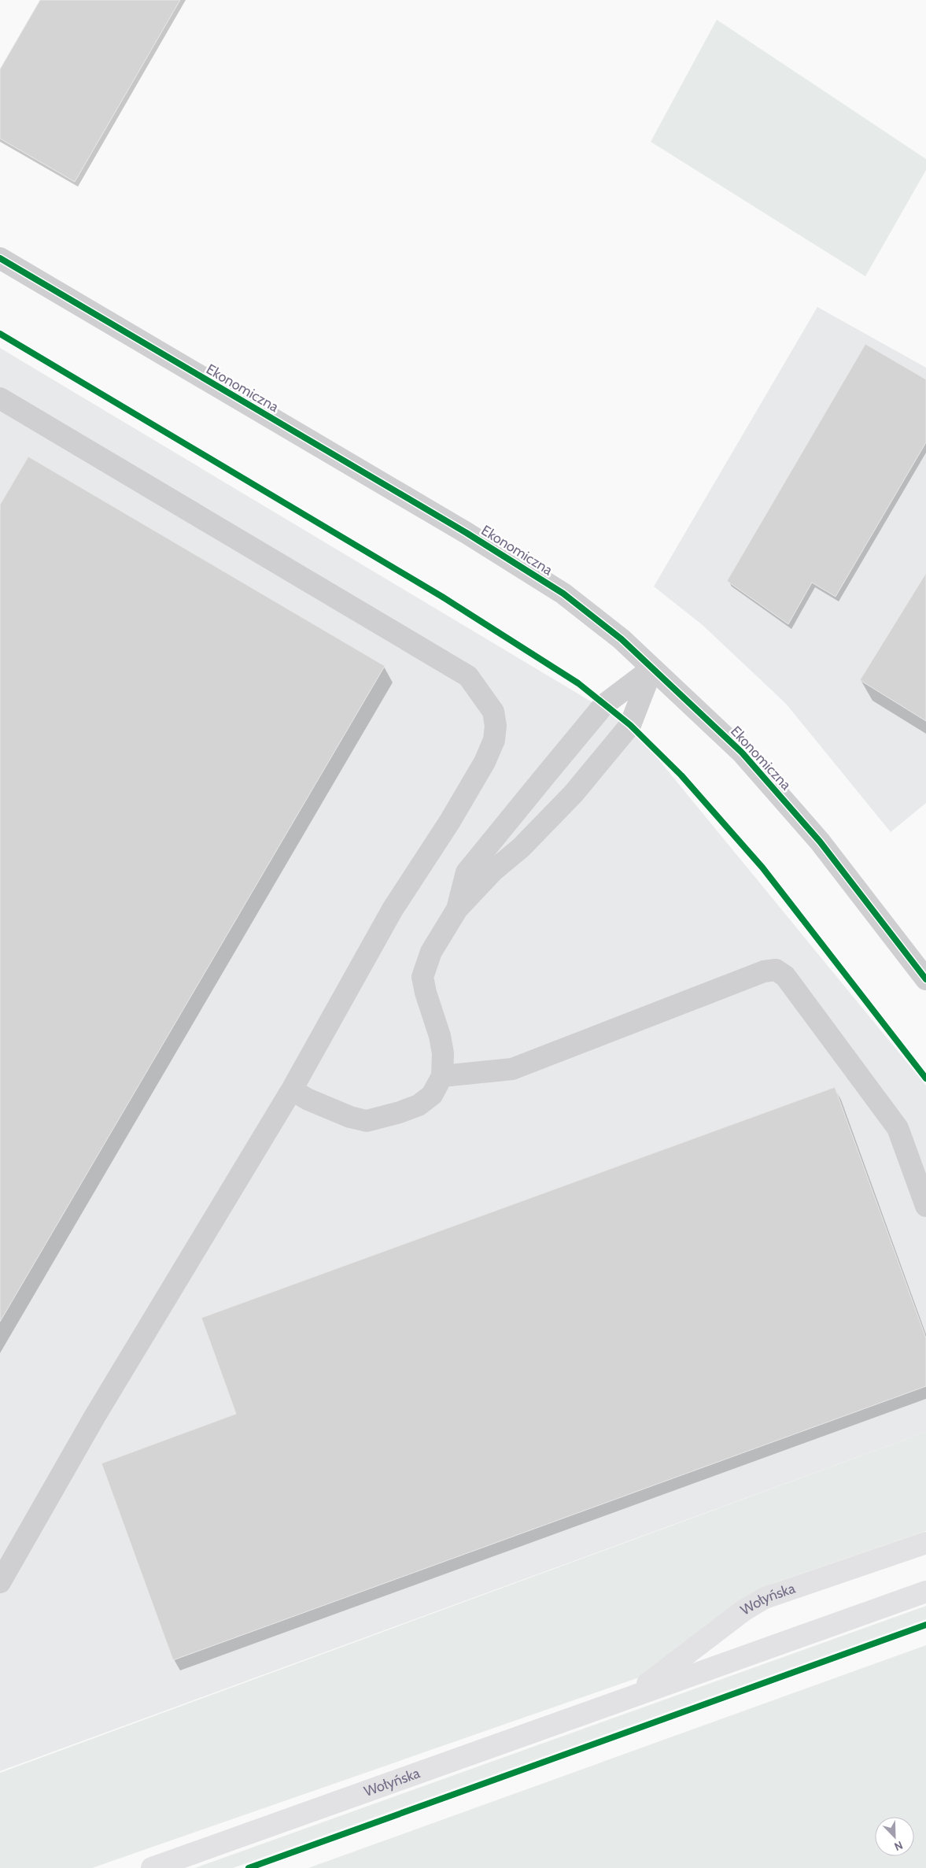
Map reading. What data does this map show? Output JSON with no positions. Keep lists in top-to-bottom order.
{
  "streets": {
    "main road": ["Wołyńska"],
    "street": ["Ekonomiczna"]
  },
  "north": "bottom right"
}
